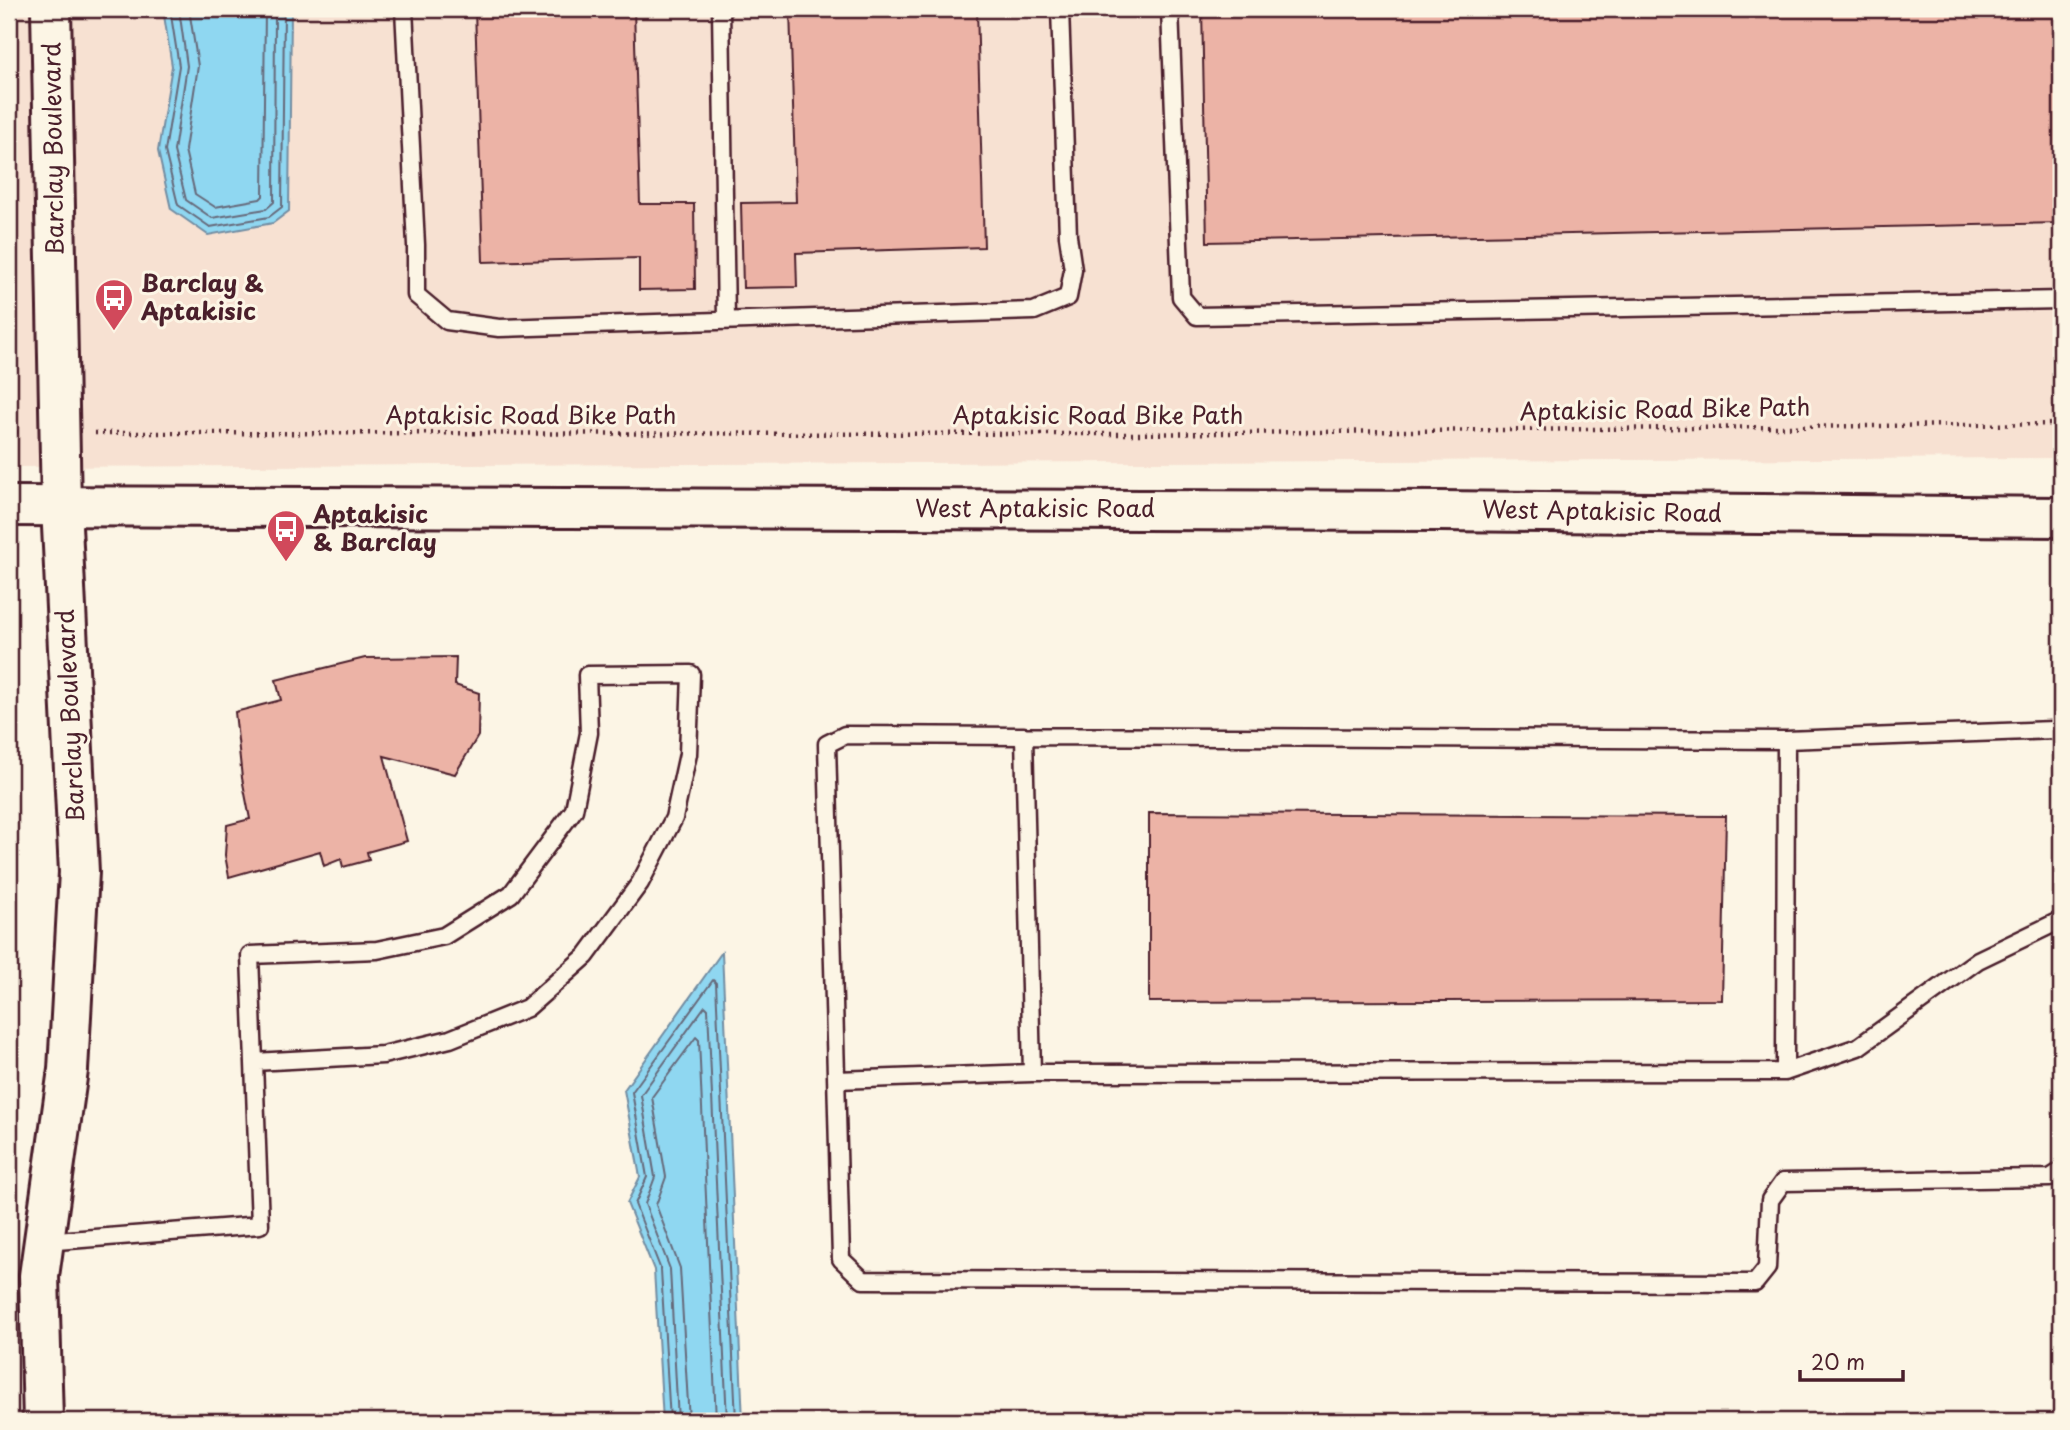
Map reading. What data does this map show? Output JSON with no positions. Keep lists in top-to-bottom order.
{
  "streets": {
    "main road": ["Barclay Boulevard", "West Aptakisic Road"],
    "path": ["Aptakisic Road Bike Path"]
  },
  "crossings": [
    ["Barclay Boulevard", "West Aptakisic Road"]
  ],
  "places": {
    "bus stop": ["Barclay & Aptakisic", "Aptakisic & Barclay"]
  },
  "scale_bar": "20 m"
}
